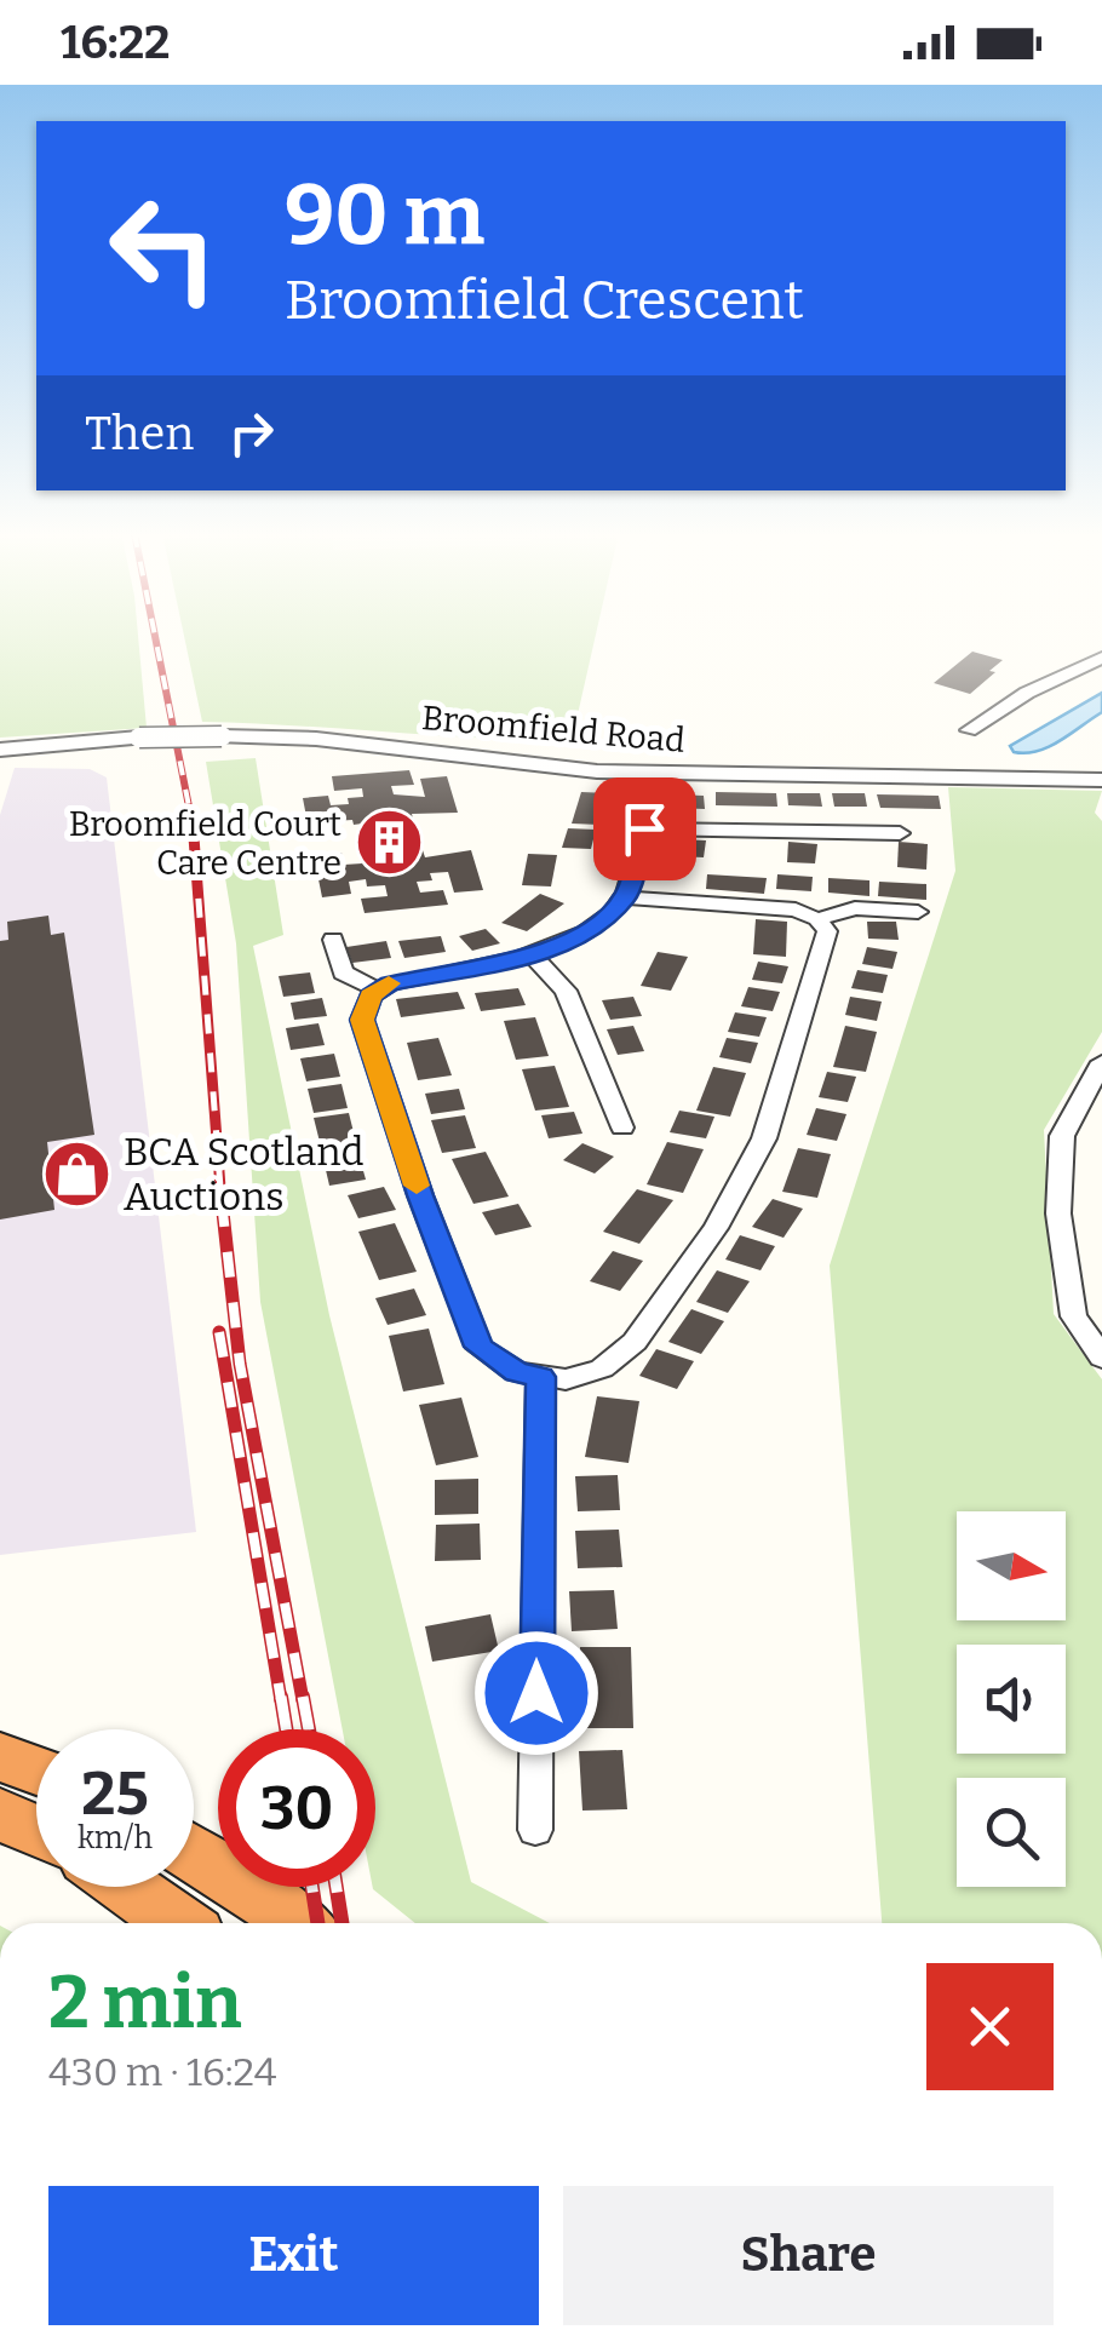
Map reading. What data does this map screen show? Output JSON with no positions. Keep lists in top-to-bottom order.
{
  "streets": {
    "street": ["Broomfield Road"]
  },
  "places": {
    "building": ["Broomfield Court Care Centre"],
    "shop": ["BCA Scotland Auctions"]
  },
  "north": "right",
  "page": {
    "status": "16:22",
    "turn": ["90 m", "Broomfield Crescent"],
    "then": "Then",
    "speed": "25 km/h",
    "limit": "30",
    "heading": ["2 min", "430 m · 16:24"],
    "buttons": ["Exit", "Share"]
  }
}
